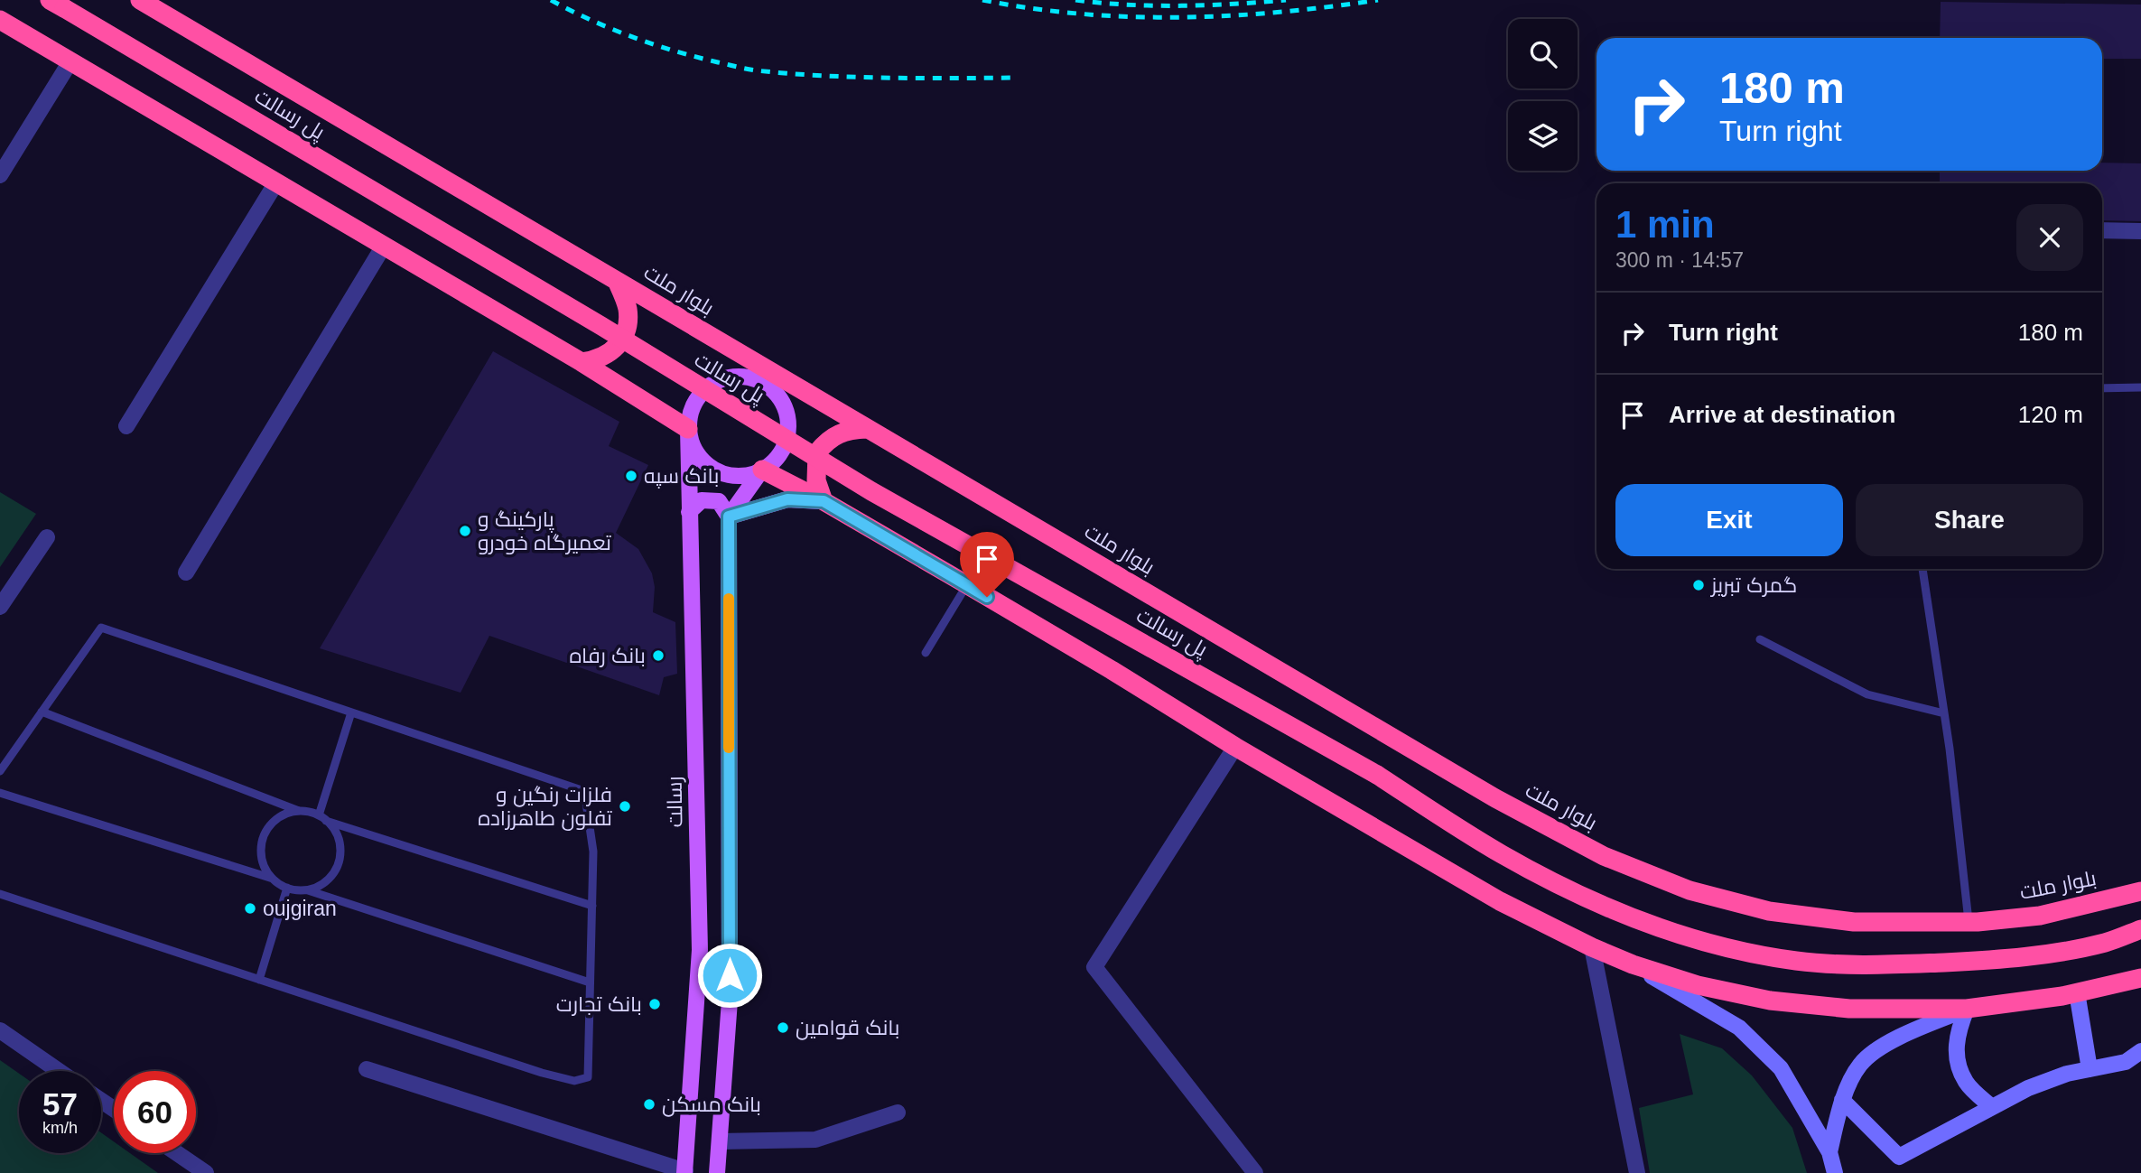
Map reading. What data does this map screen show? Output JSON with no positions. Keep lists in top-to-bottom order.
{
  "streets": {
    "highway": ["پل رسالت", "بلوار ملت"],
    "main road": ["رسالت"]
  },
  "places": [
    "بانک سپه",
    "پارکینگ و تعمیرگاه خودرو",
    "گمرک تبریز",
    "بانک رفاه",
    "فلزات رنگین و تفلون طاهرزاده",
    "oujgiran",
    "بانک تجارت",
    "بانک قوامین",
    "بانک مسکن"
  ],
  "page": {
    "turn": ["180 m", "Turn right"],
    "heading": ["1 min", "300 m · 14:57"],
    "list": [
      {
        "name": "Turn right",
        "value": "180 m"
      },
      {
        "name": "Arrive at destination",
        "value": "120 m"
      }
    ],
    "buttons": ["Exit", "Share"],
    "speed": "57 km/h",
    "limit": "60"
  }
}
